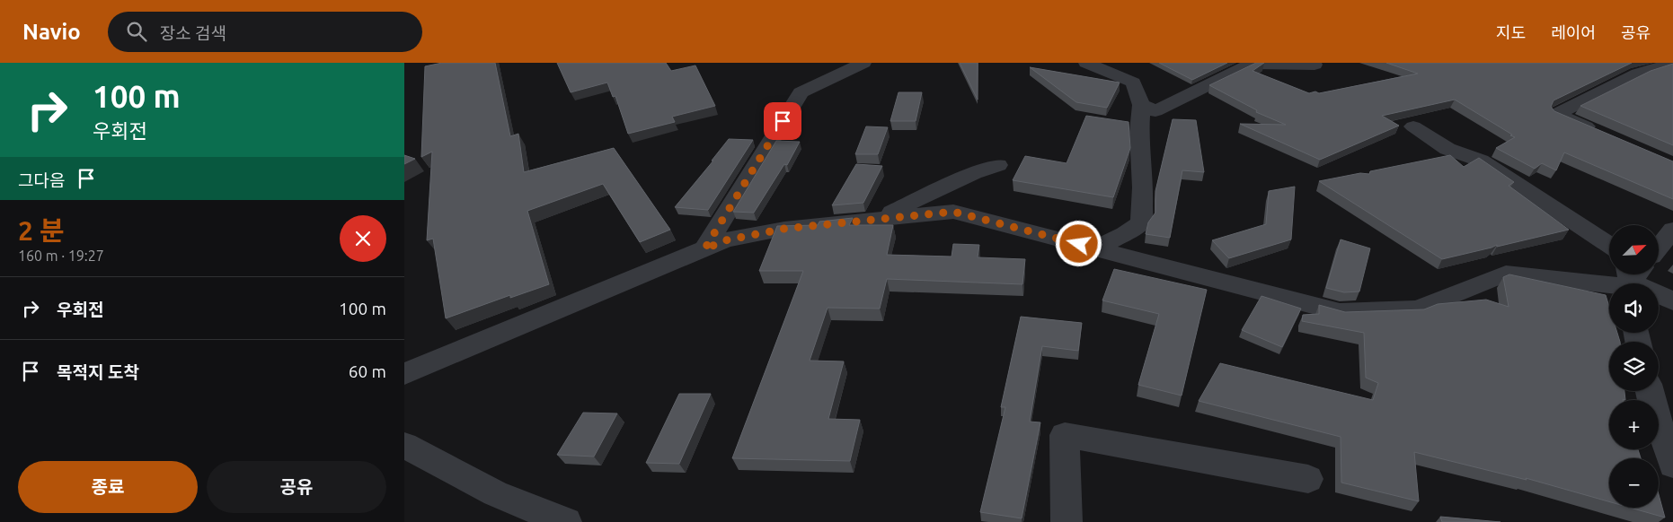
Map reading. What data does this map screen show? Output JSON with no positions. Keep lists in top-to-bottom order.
{
  "north": "top right",
  "page": {
    "header": "Navio",
    "search": "장소 검색",
    "nav": ["지도", "레이어", "공유"],
    "turn": ["100 m", "우회전"],
    "then": "그다음",
    "heading": ["2 분", "160 m · 19:27"],
    "map_buttons": ["+", "−"],
    "list": [
      {
        "name": "우회전",
        "value": "100 m"
      },
      {
        "name": "목적지 도착",
        "value": "60 m"
      }
    ],
    "buttons": ["종료", "공유"]
  }
}
